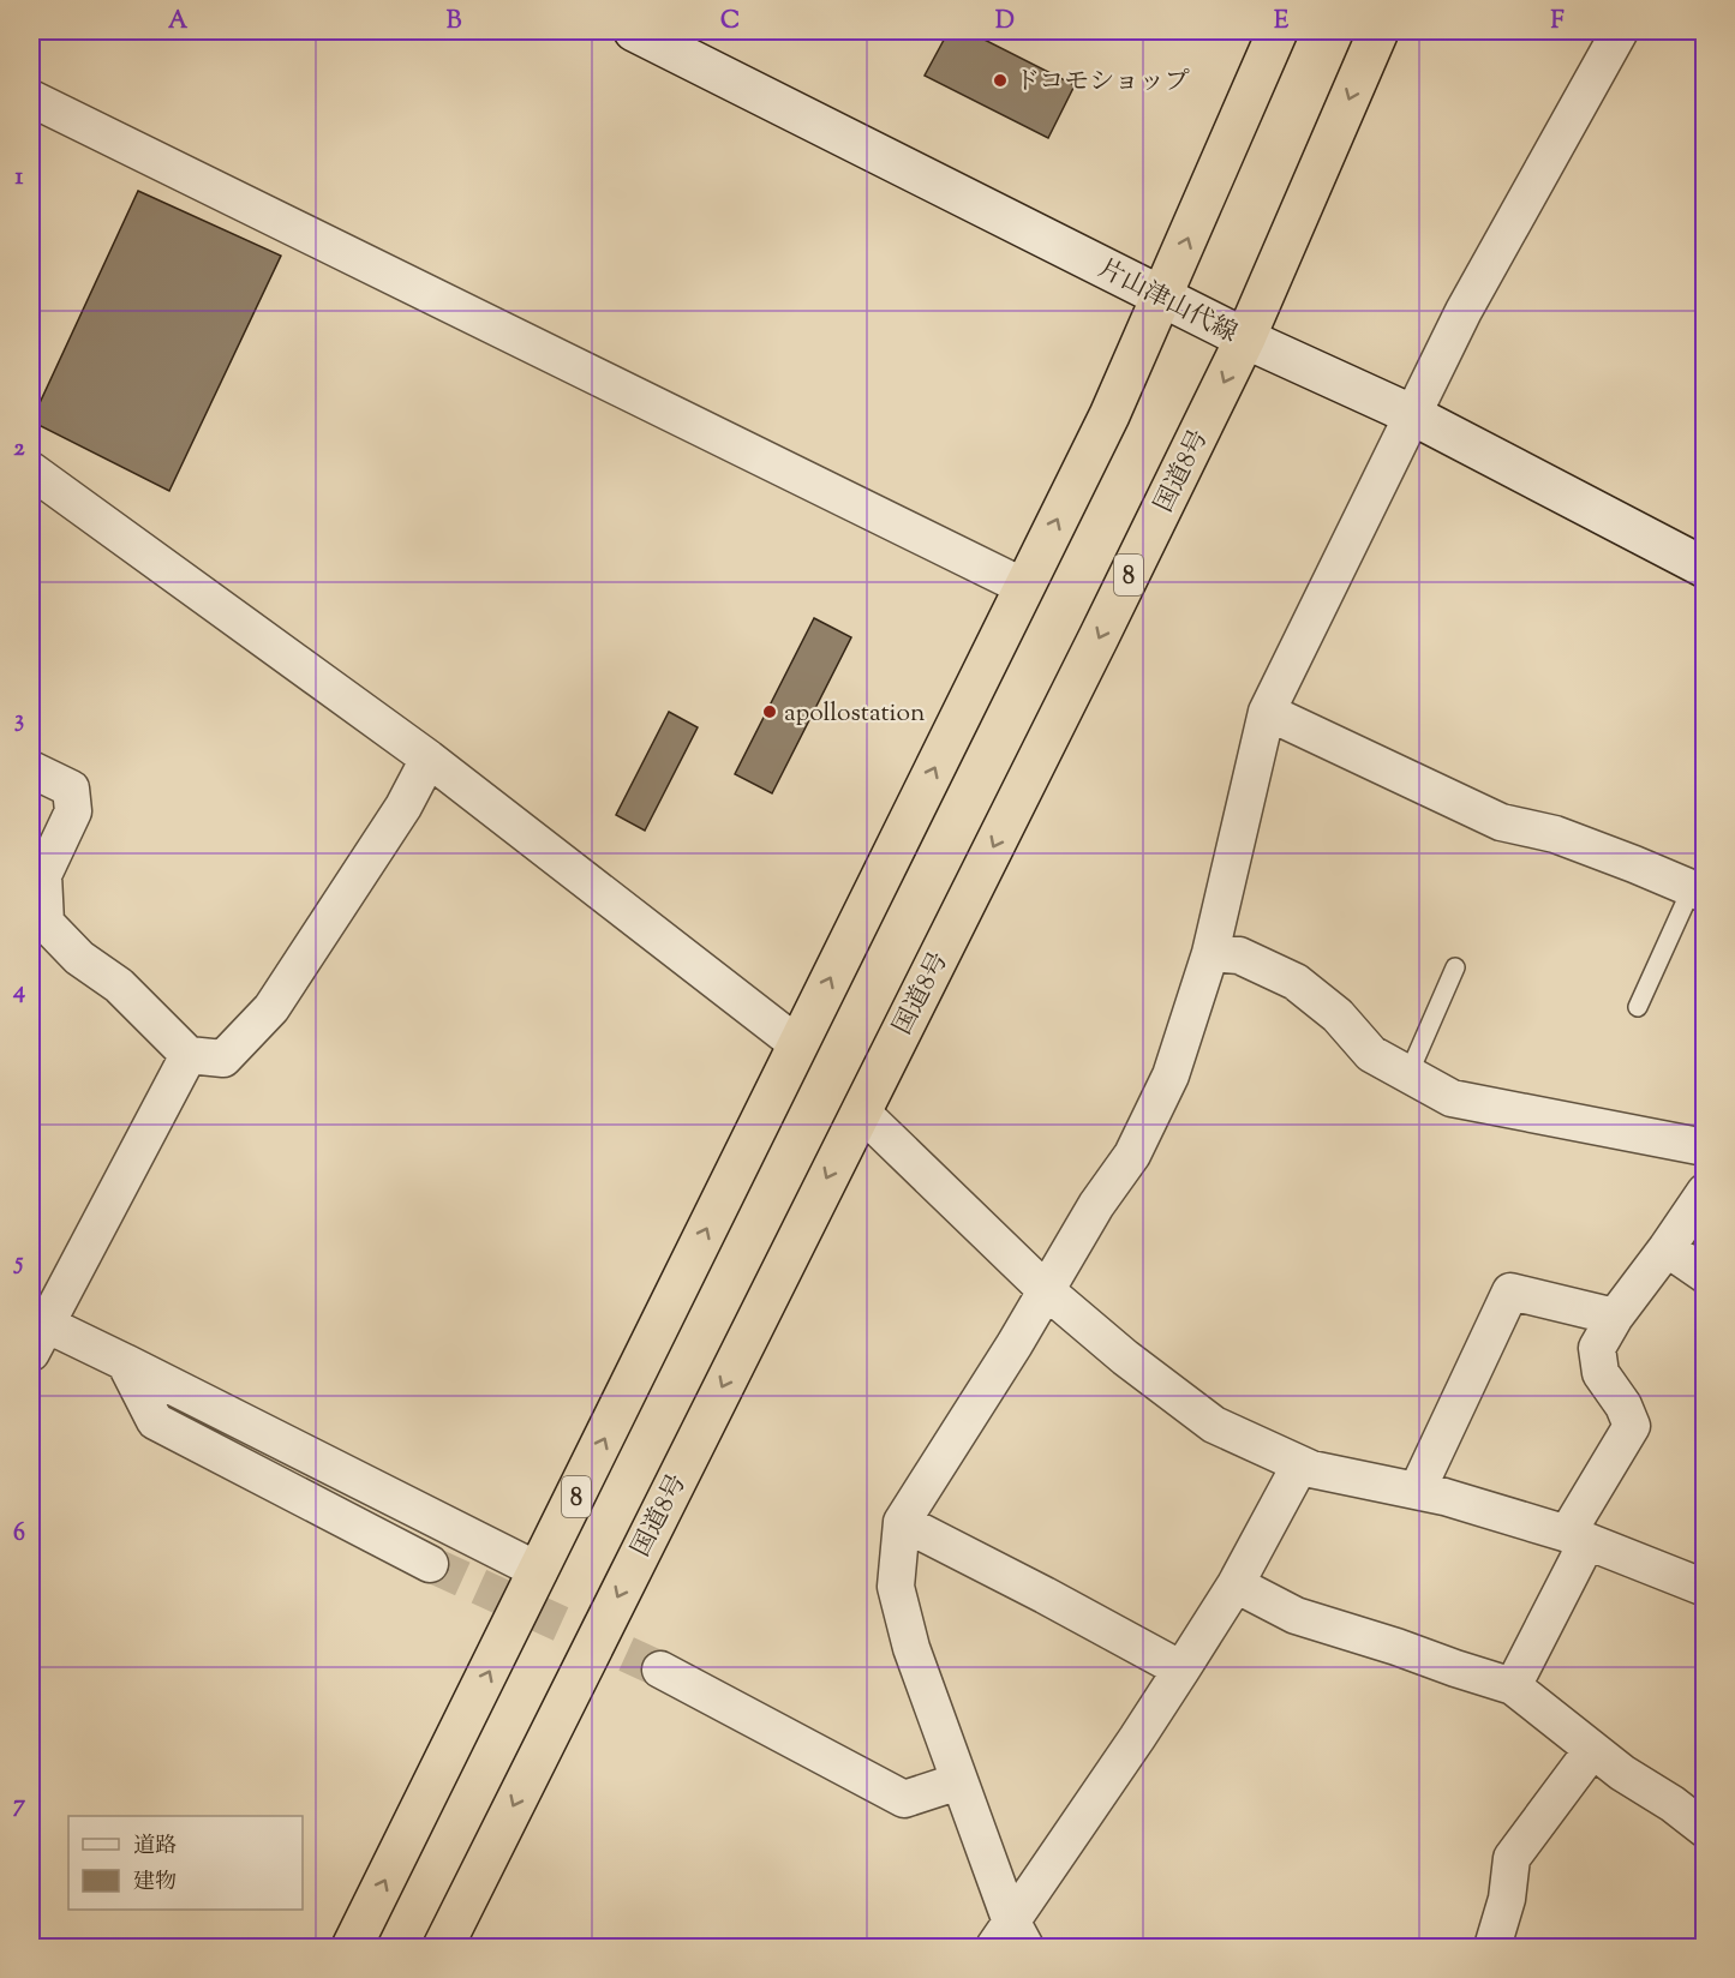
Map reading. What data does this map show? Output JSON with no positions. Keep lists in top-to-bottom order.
{
  "streets": {
    "highway": ["国道8号", "8"],
    "main road": ["片山津山代線"]
  },
  "crossings": [
    ["片山津山代線", "国道8号"],
    ["片山津山代線", "8"]
  ],
  "places": ["ドコモショップ", "apollostation"],
  "legend": ["道路", "建物"],
  "grid": {
    "columns": [
      "A",
      "B",
      "C",
      "D",
      "E",
      "F"
    ],
    "rows": [
      "1",
      "2",
      "3",
      "4",
      "5",
      "6",
      "7"
    ]
  }
}
